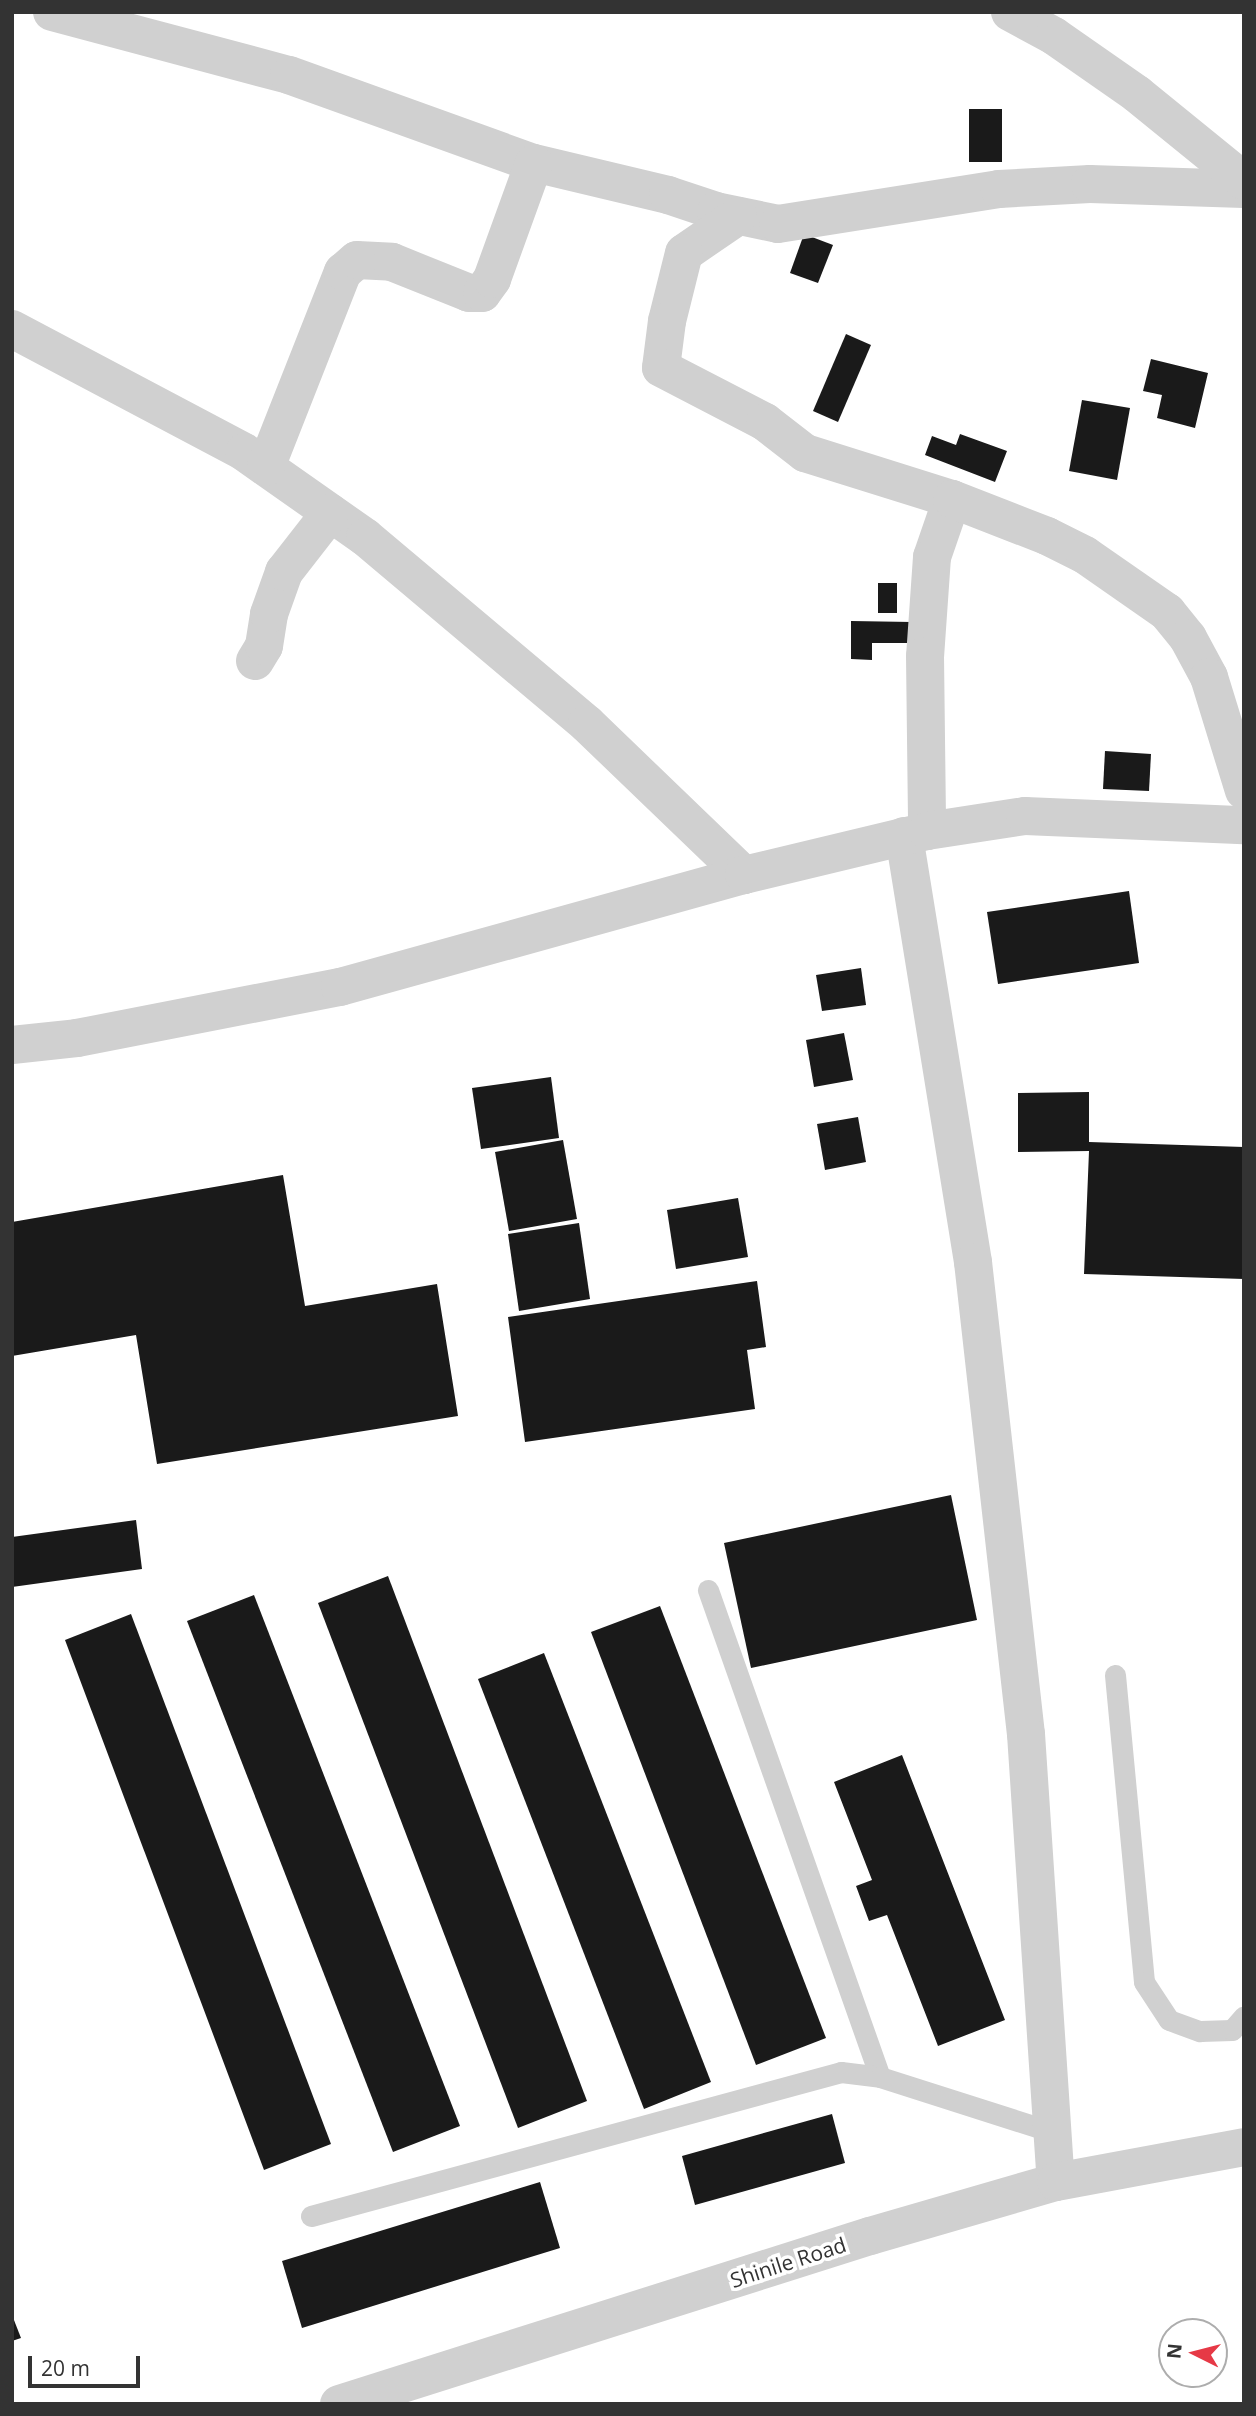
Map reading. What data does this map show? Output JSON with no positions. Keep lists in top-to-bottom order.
{
  "streets": {
    "street": ["Shinile Road"]
  },
  "scale_bar": "20 m",
  "north": "left"
}
